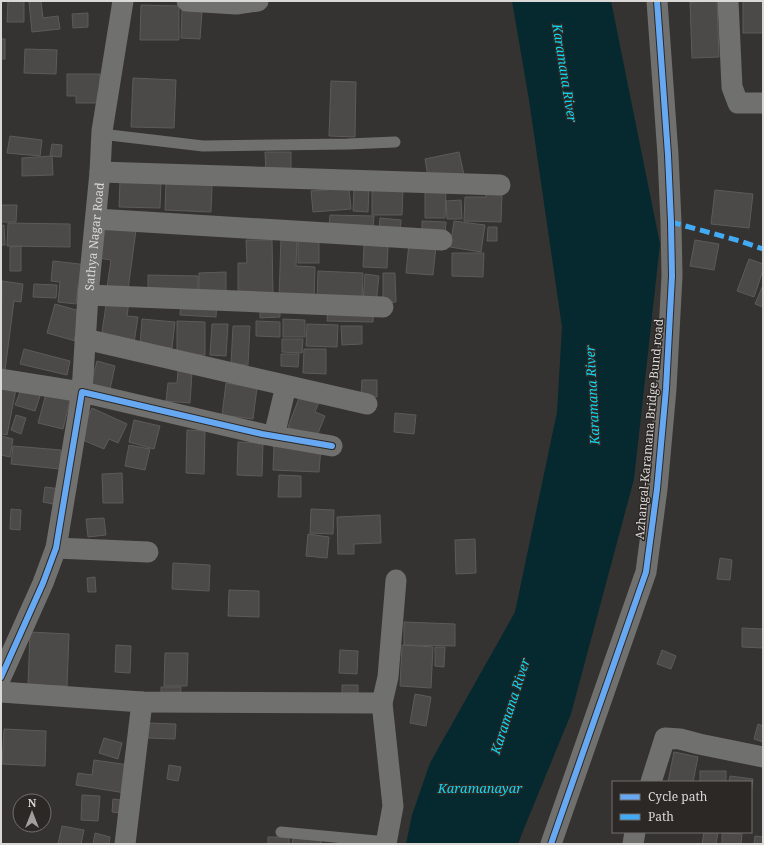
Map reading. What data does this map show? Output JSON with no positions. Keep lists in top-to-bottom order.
{
  "streets": {
    "street": ["Sathya Nagar Road", "Azhangal-Karamana Bridge Bund road"]
  },
  "water": ["Karamana River", "Karamanayar"],
  "legend": ["Cycle path", "Path"],
  "north": "top"
}
